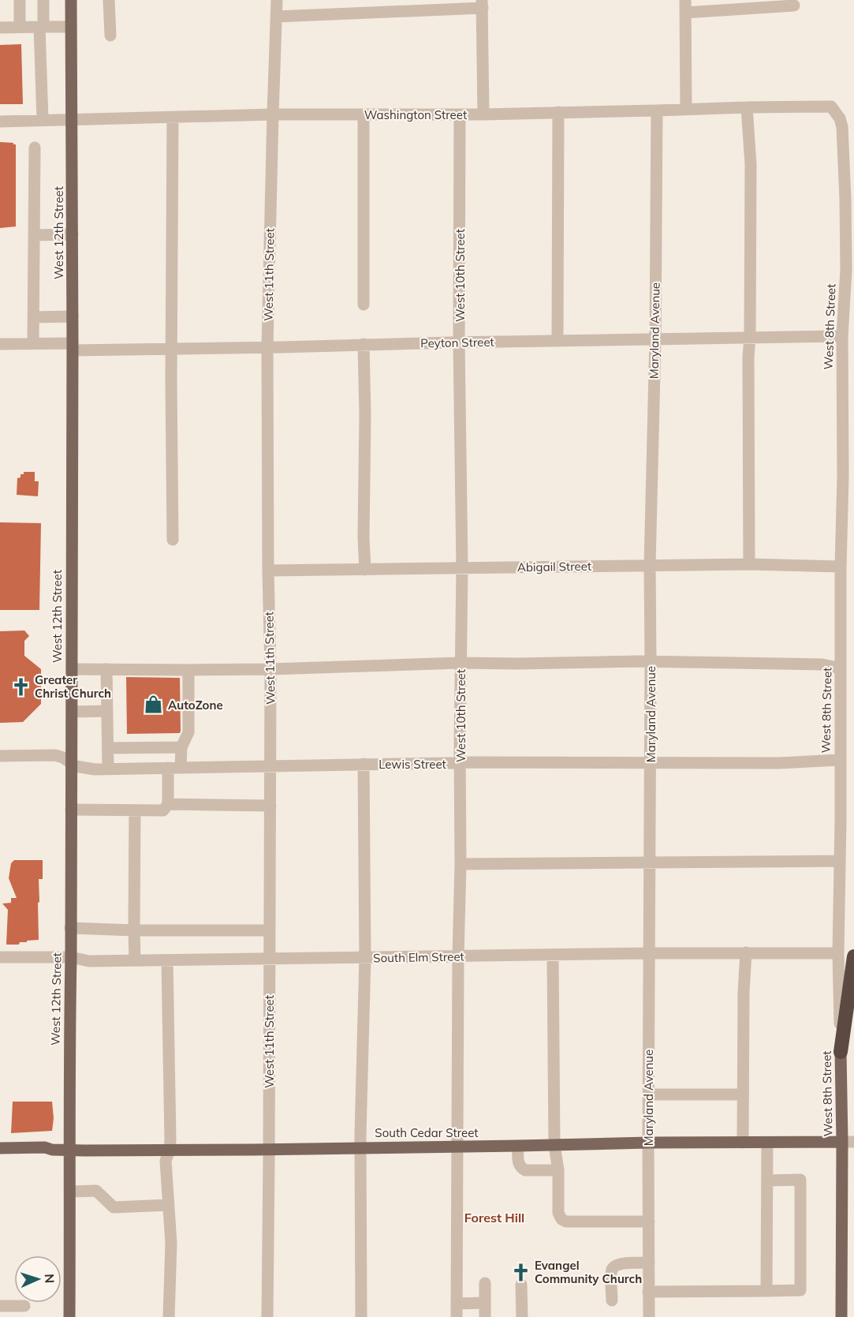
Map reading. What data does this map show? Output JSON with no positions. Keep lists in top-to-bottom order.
{
  "streets": {
    "main road": ["West 12th Street", "West 8th Street", "South Cedar Street"],
    "street": [
      "Washington Street",
      "West 11th Street",
      "West 10th Street",
      "Maryland Avenue",
      "Peyton Street",
      "Abigail Street",
      "Lewis Street",
      "South Elm Street"
    ]
  },
  "crossings": [
    ["Washington Street", "West 12th Street"],
    ["Washington Street", "West 11th Street"],
    ["Washington Street", "West 10th Street"],
    ["Washington Street", "West 8th Street"],
    ["Washington Street", "Maryland Avenue"],
    ["West 12th Street", "Peyton Street"],
    ["West 12th Street", "Lewis Street"],
    ["West 12th Street", "South Elm Street"],
    ["West 12th Street", "South Cedar Street"],
    ["West 11th Street", "Peyton Street"],
    ["West 11th Street", "Abigail Street"],
    ["West 11th Street", "Lewis Street"],
    ["West 11th Street", "South Elm Street"],
    ["West 11th Street", "South Cedar Street"],
    ["West 10th Street", "Peyton Street"],
    ["West 10th Street", "Abigail Street"],
    ["West 10th Street", "Lewis Street"],
    ["West 10th Street", "South Elm Street"],
    ["West 10th Street", "South Cedar Street"],
    ["West 8th Street", "Peyton Street"],
    ["West 8th Street", "Abigail Street"],
    ["West 8th Street", "Lewis Street"],
    ["West 8th Street", "South Elm Street"],
    ["West 8th Street", "South Cedar Street"],
    ["Maryland Avenue", "Peyton Street"],
    ["Maryland Avenue", "Abigail Street"],
    ["Maryland Avenue", "Lewis Street"],
    ["Maryland Avenue", "South Elm Street"],
    ["Maryland Avenue", "South Cedar Street"]
  ],
  "districts": ["Forest Hill"],
  "places": {
    "church": ["Greater Christ Church", "Evangel Community Church"],
    "shop": ["AutoZone"]
  },
  "north": "right"
}
